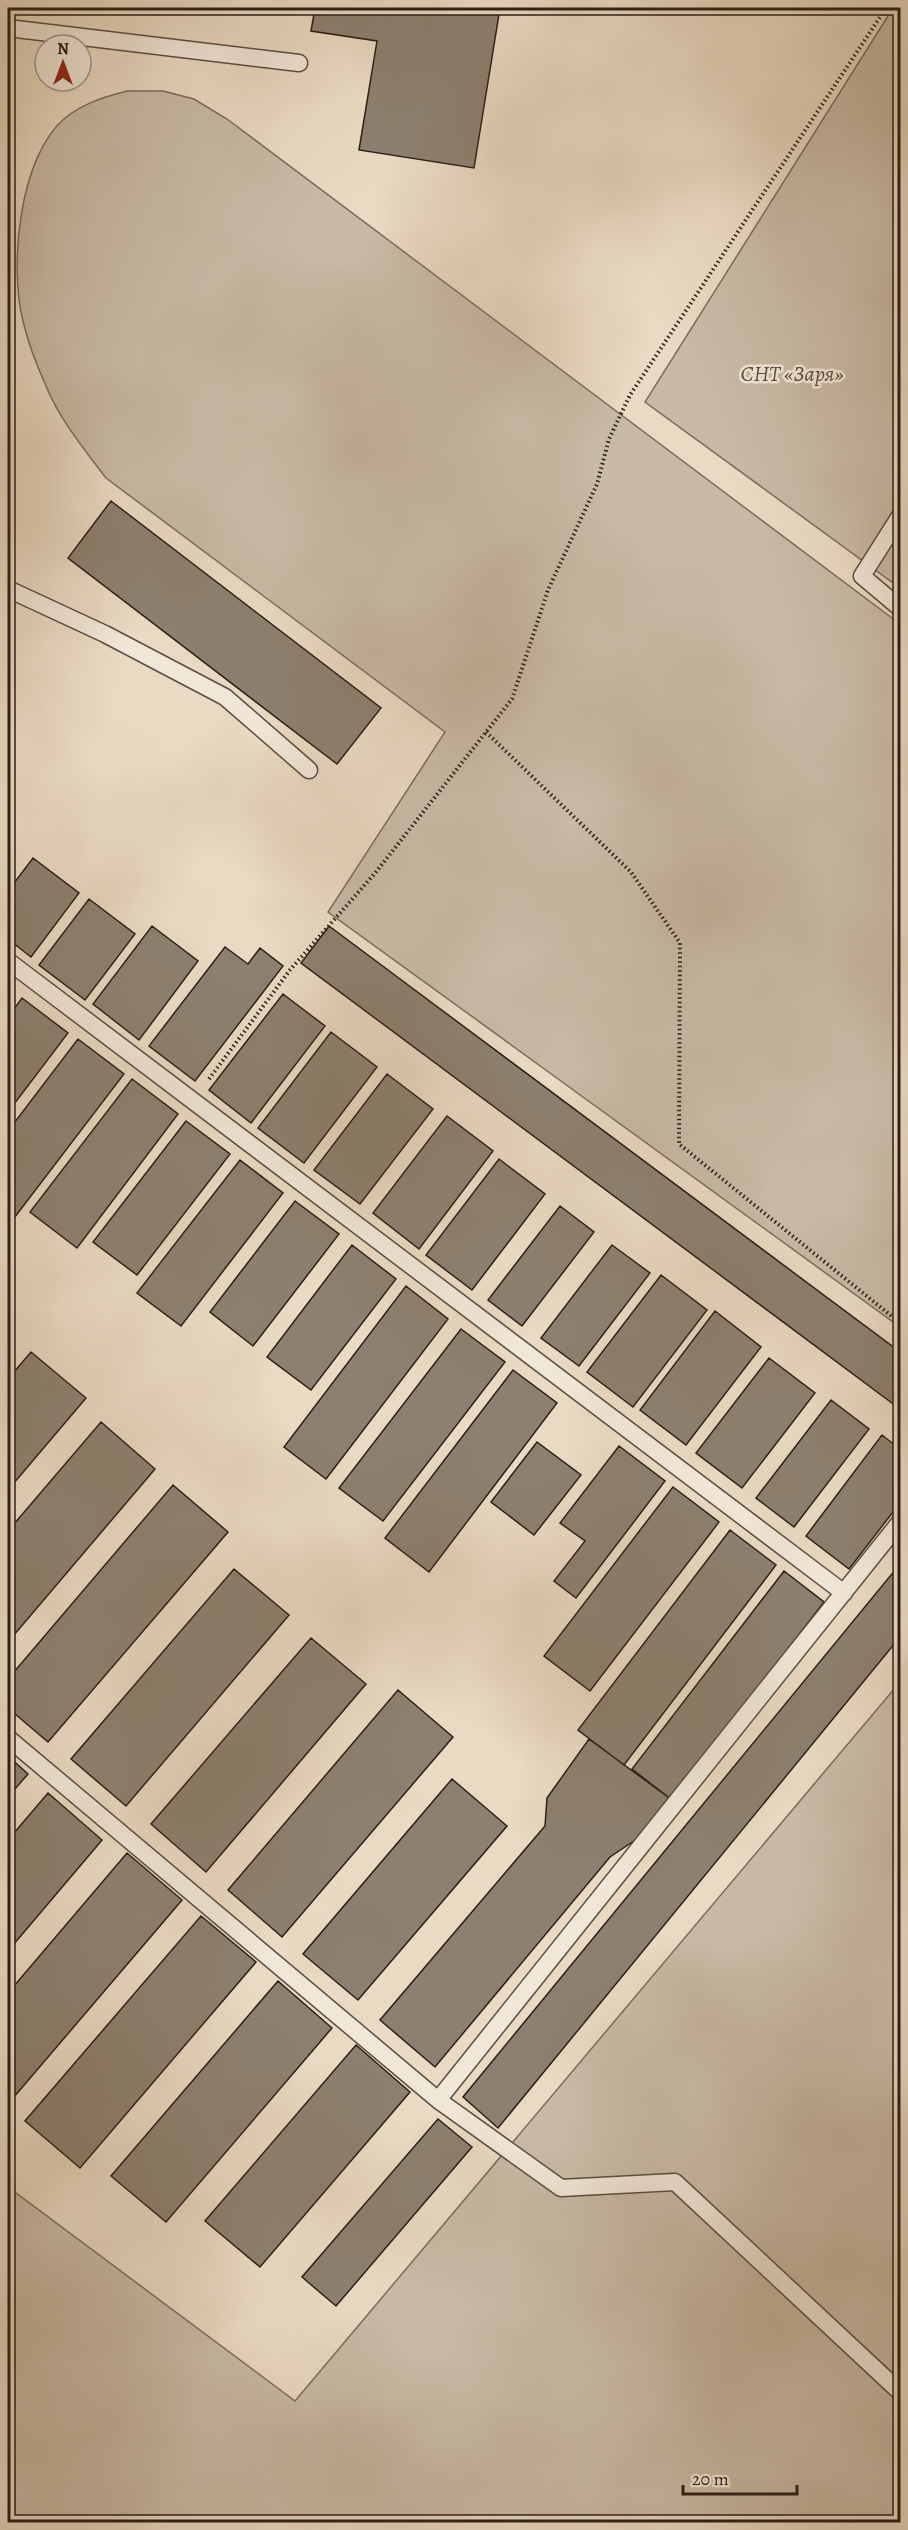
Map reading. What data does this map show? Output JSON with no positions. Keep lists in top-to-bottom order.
{
  "parks": ["СНТ «Заря»"],
  "scale_bar": "20 m",
  "north": "top"
}
